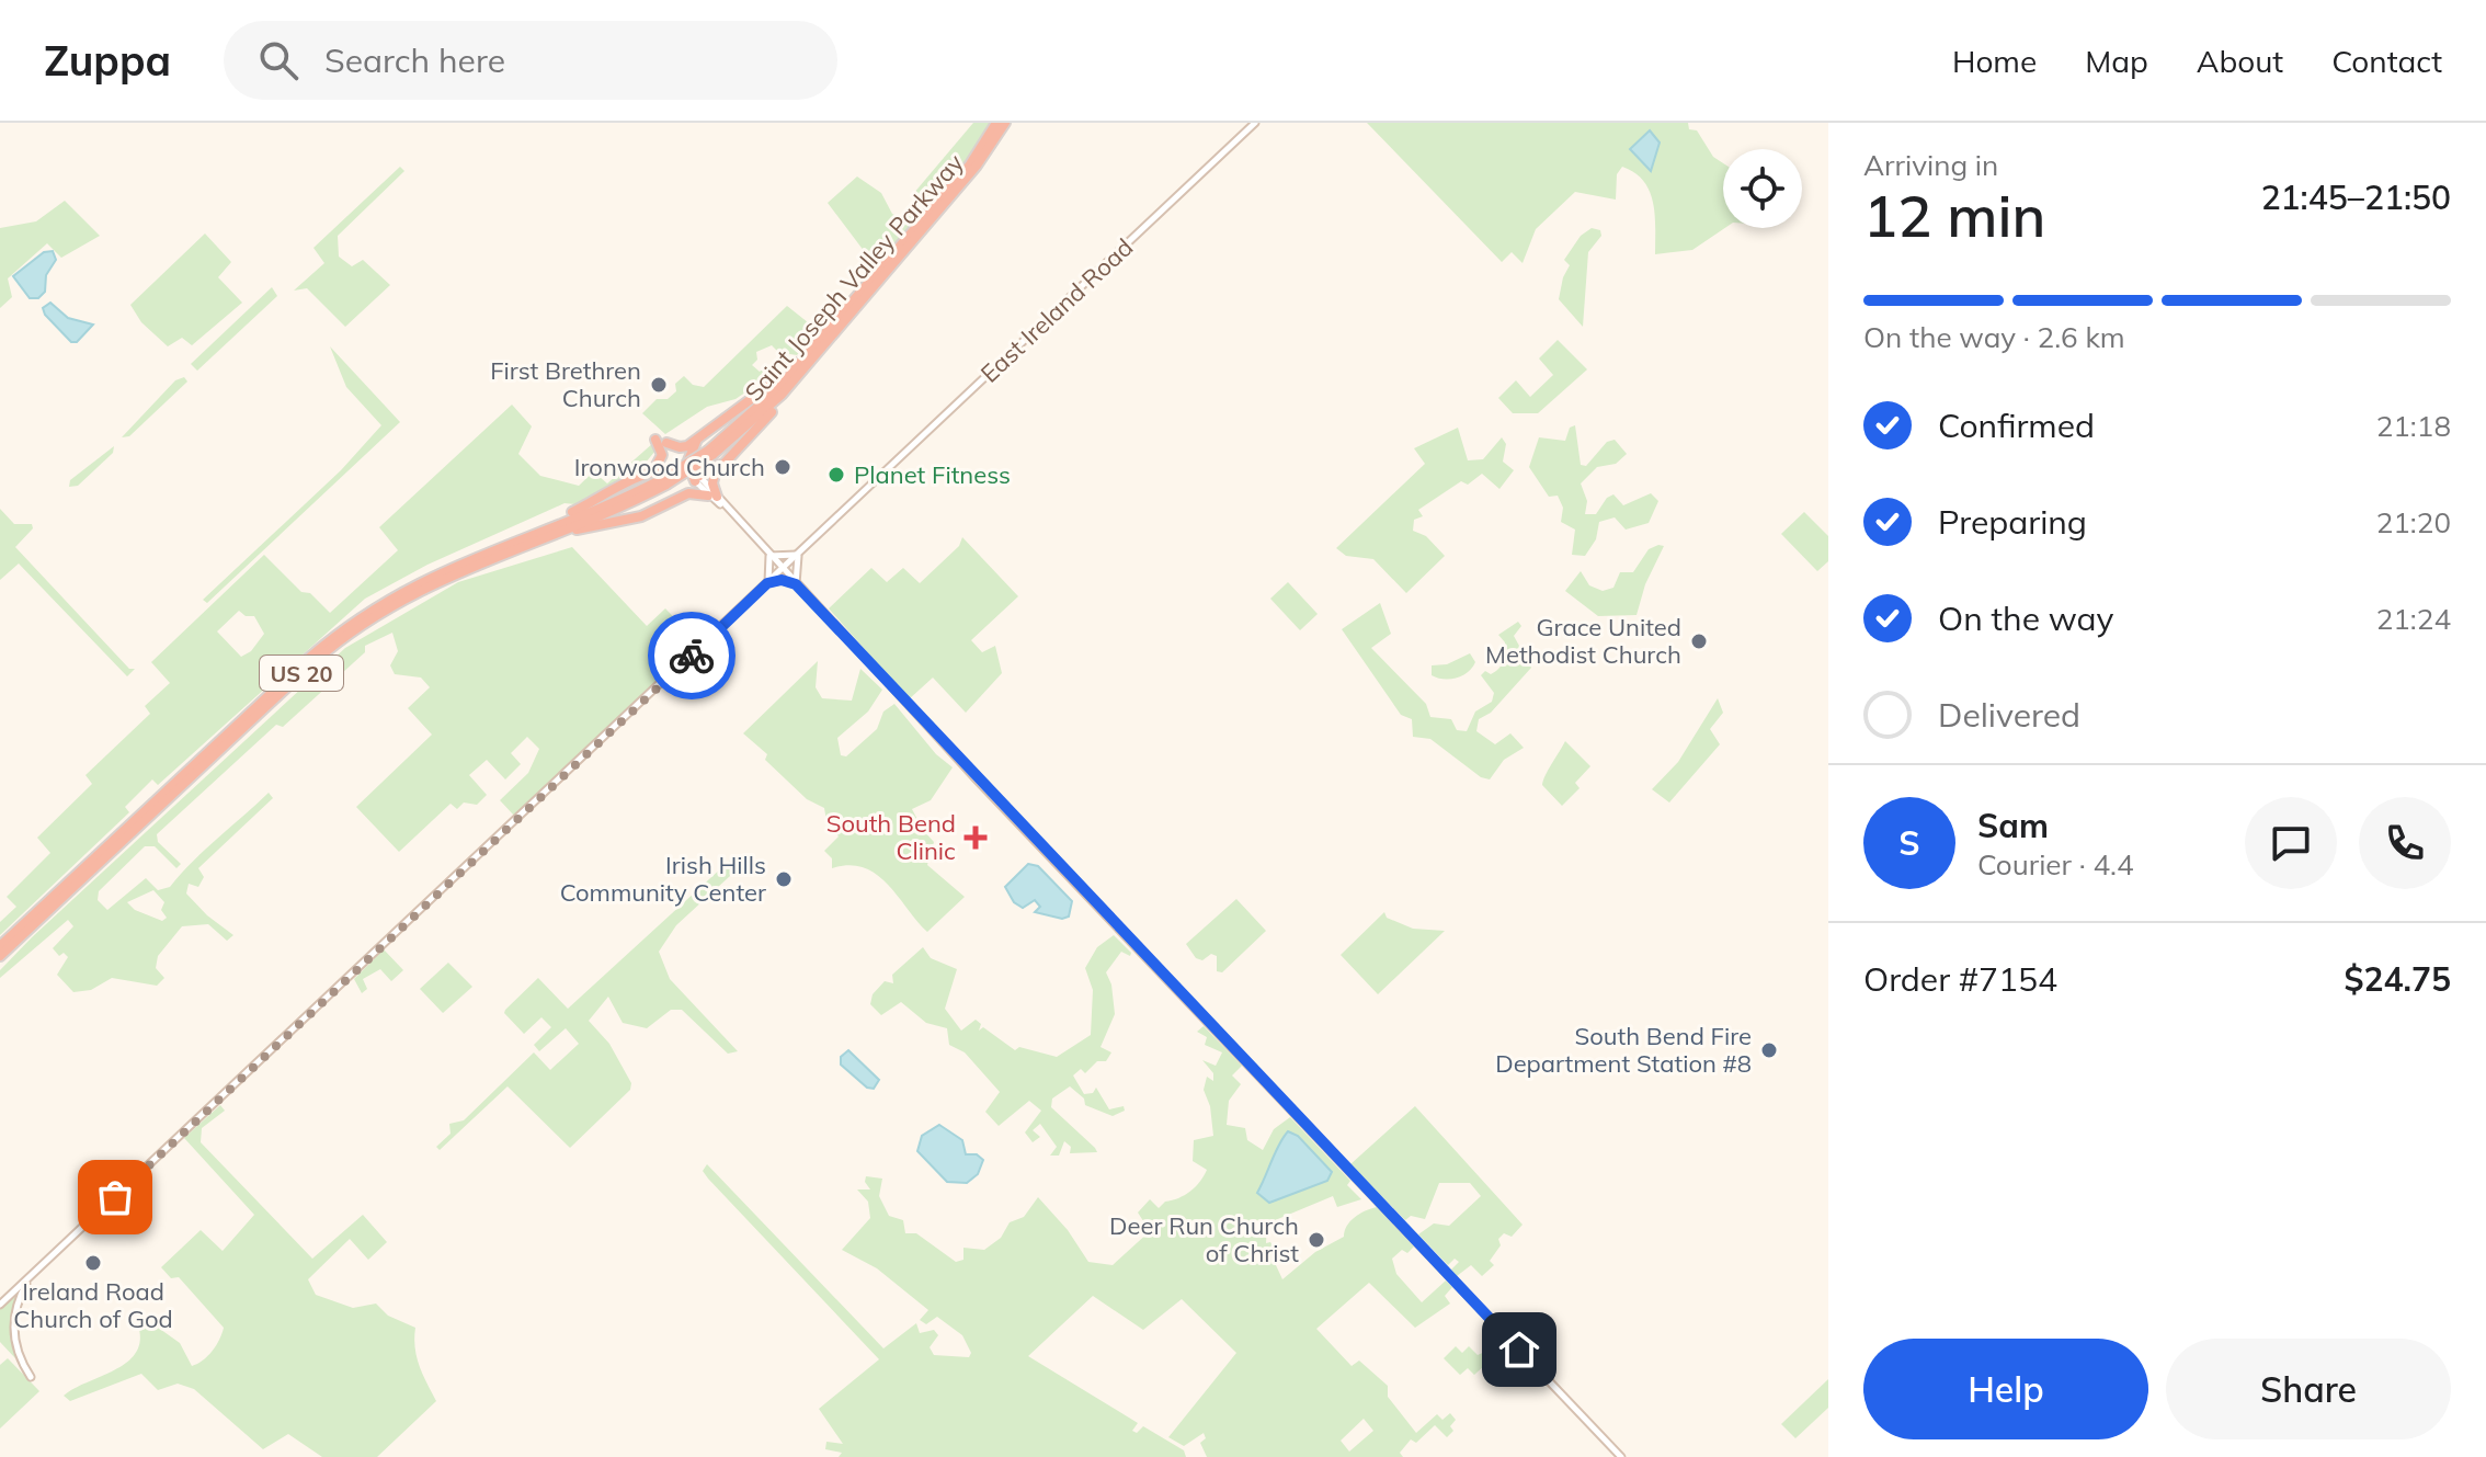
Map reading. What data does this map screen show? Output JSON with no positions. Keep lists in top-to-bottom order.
{
  "streets": {
    "highway": ["Saint Joseph Valley Parkway", "US 20"],
    "main road": ["East Ireland Road"]
  },
  "places": {
    "other": [
      "First Brethren Church",
      "Ironwood Church",
      "Planet Fitness",
      "Grace United Methodist Church",
      "Irish Hills Community Center",
      "South Bend Fire Department Station #8",
      "Deer Run Church of Christ",
      "Ireland Road Church of God"
    ],
    "health": ["South Bend Clinic"]
  },
  "page": {
    "header": "Zuppa",
    "search": "Search here",
    "nav": [
      "Home",
      "Map",
      "About",
      "Contact"
    ],
    "heading": ["12 min", "Arriving in", "21:45–21:50"],
    "panel": [
      "Sam",
      "Courier · 4.4",
      "Order #7154",
      "$24.75"
    ],
    "bar": "On the way · 2.6 km",
    "list": [
      ["Confirmed", "21:18"],
      ["Preparing", "21:20"],
      ["On the way", "21:24"],
      "Delivered"
    ],
    "round": "S",
    "buttons": ["Help", "Share"]
  }
}
